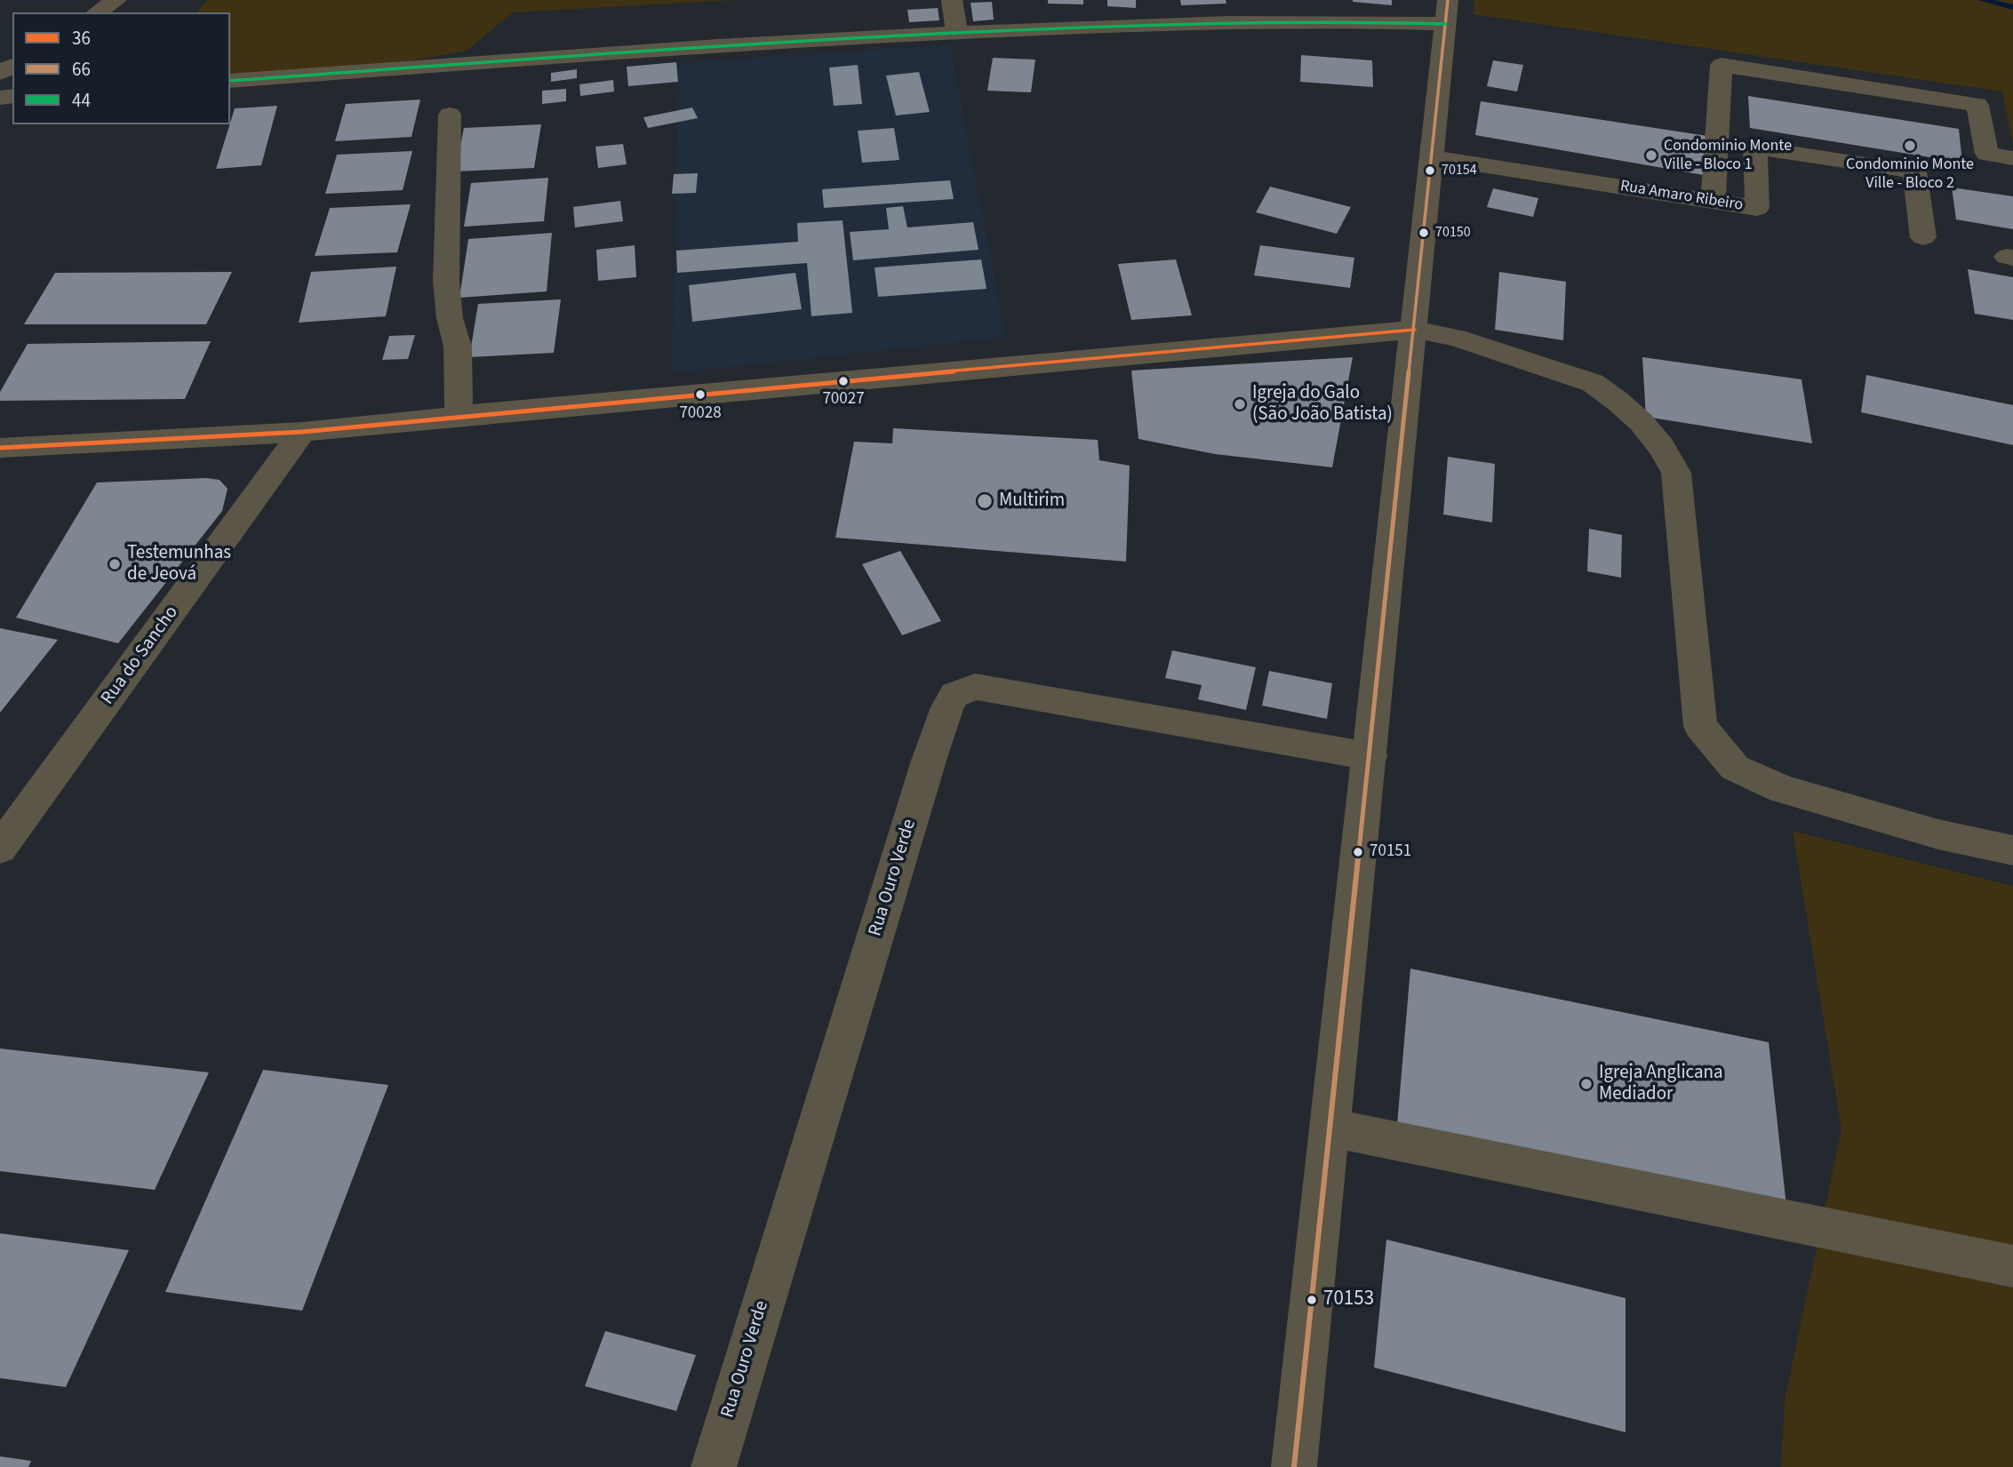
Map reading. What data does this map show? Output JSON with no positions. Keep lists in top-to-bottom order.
{
  "streets": {
    "street": ["Rua Amaro Ribeiro", "Rua do Sancho", "Rua Ouro Verde"]
  },
  "places": [
    "Condominio Monte Ville - Bloco 2",
    "Condominio Monte Ville - Bloco 1",
    "70154",
    "70150",
    "70027",
    "70028",
    "Igreja do Galo (São João Batista)",
    "Multirim",
    "Testemunhas de Jeová",
    "70151",
    "Igreja Anglicana Mediador",
    "70153"
  ],
  "lines": ["transit line 66", "transit line 44", "transit line 36"],
  "legend": ["36", "66", "44"]
}
